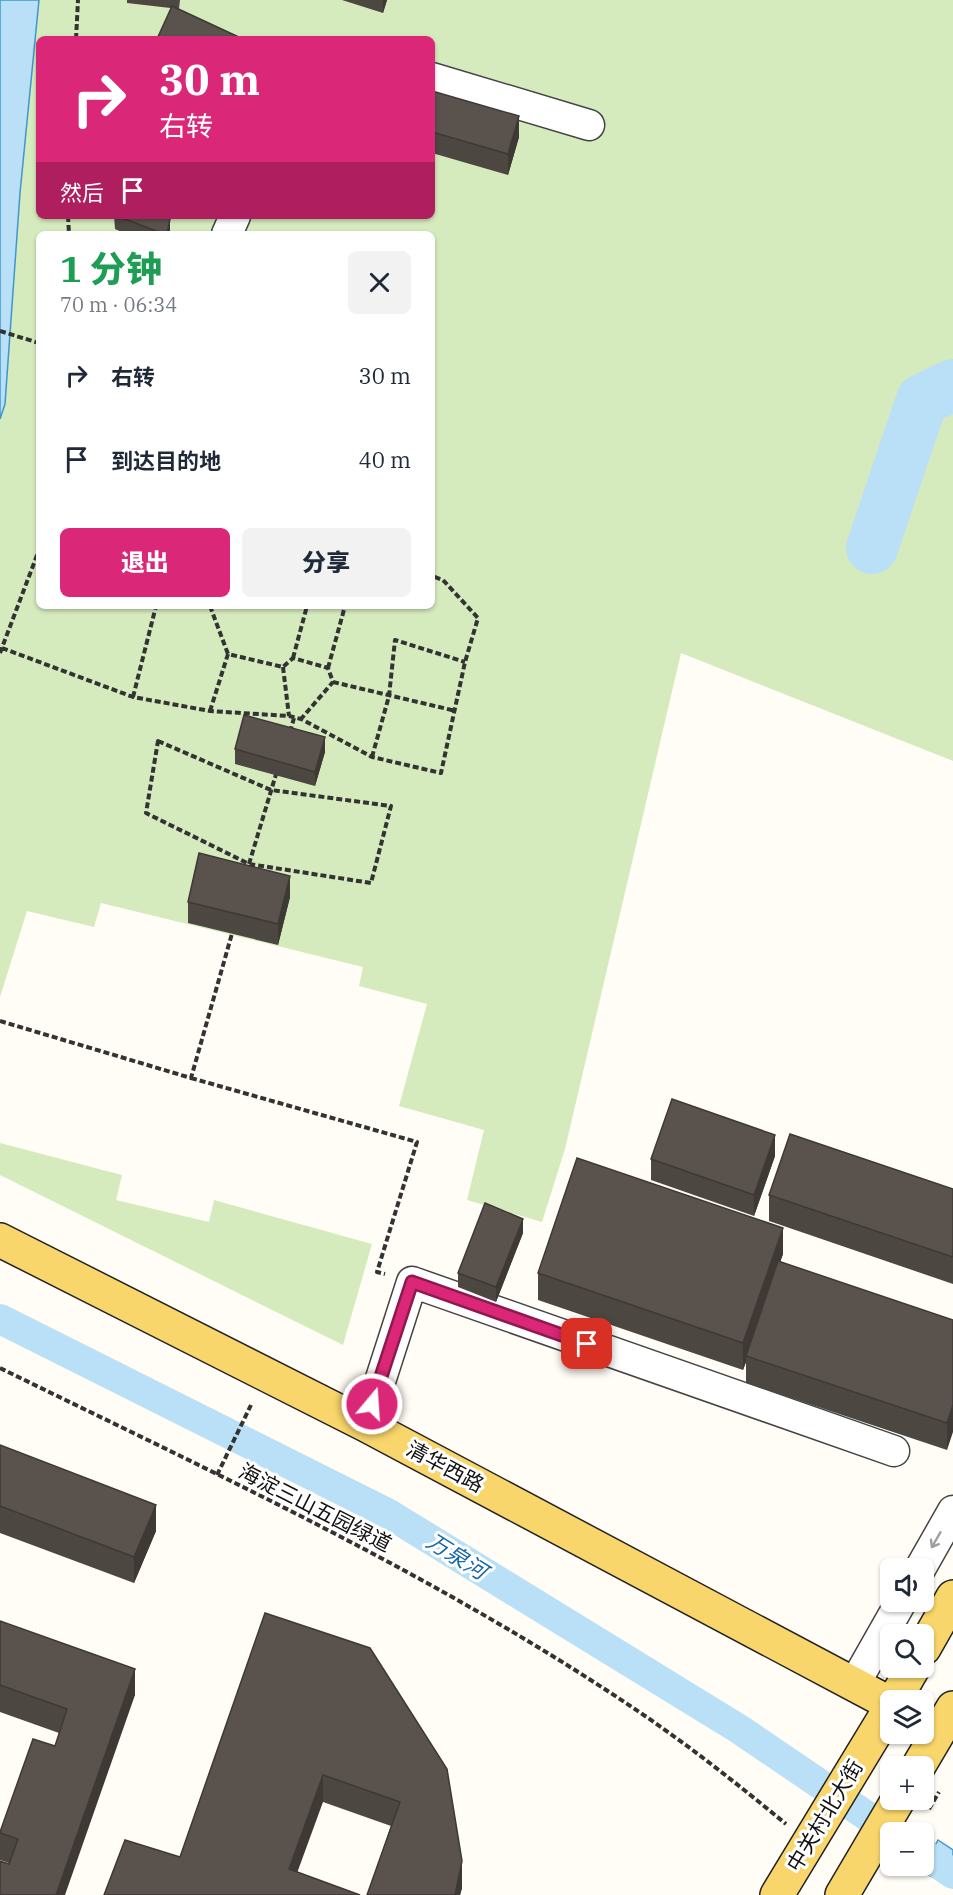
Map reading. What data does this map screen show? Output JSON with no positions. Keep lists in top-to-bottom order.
{
  "streets": {
    "main road": ["清华西路", "中关村北大街"],
    "path": ["海淀三山五园绿道"]
  },
  "crossings": [
    ["海淀三山五园绿道", "中关村北大街"]
  ],
  "water": ["万泉河"],
  "page": {
    "turn": ["30 m", "右转"],
    "then": "然后",
    "heading": ["1 分钟", "70 m · 06:34"],
    "list": [
      {
        "name": "右转",
        "value": "30 m"
      },
      {
        "name": "到达目的地",
        "value": "40 m"
      }
    ],
    "buttons": ["退出", "分享"],
    "map_buttons": ["+", "−"]
  }
}
